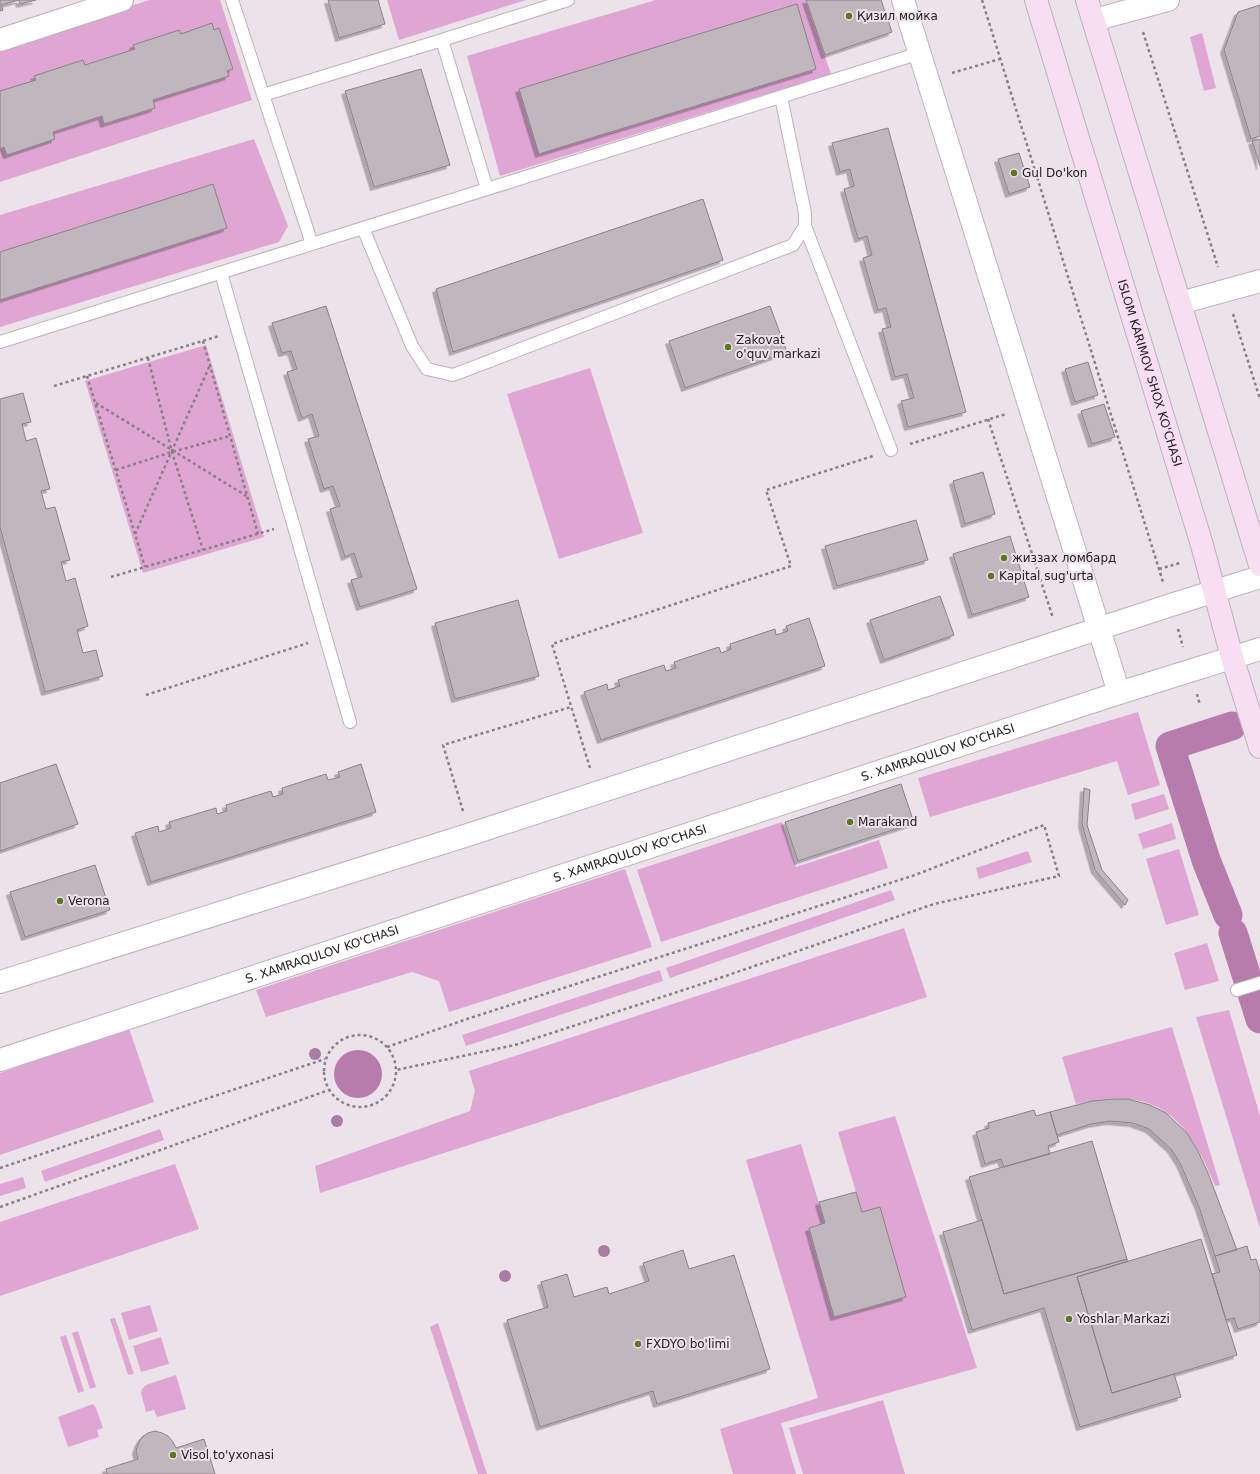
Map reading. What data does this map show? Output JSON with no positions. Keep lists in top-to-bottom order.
{
  "streets": {
    "main road": ["ISLOM KARIMOV SHOX KO'CHASI"],
    "street": ["S. XAMRAQULOV KO'CHASI"]
  },
  "crossings": [
    ["ISLOM KARIMOV SHOX KO'CHASI", "S. XAMRAQULOV KO'CHASI"]
  ],
  "places": [
    "Қизил мойка",
    "Gul Do'kon",
    "Zakovat o'quv markazi",
    "жиззах ломбард",
    "Kapital sug'urta",
    "Marakand",
    "Verona",
    "Yoshlar Markazi",
    "FXDYO bo'limi",
    "Visol to'yxonasi"
  ]
}
